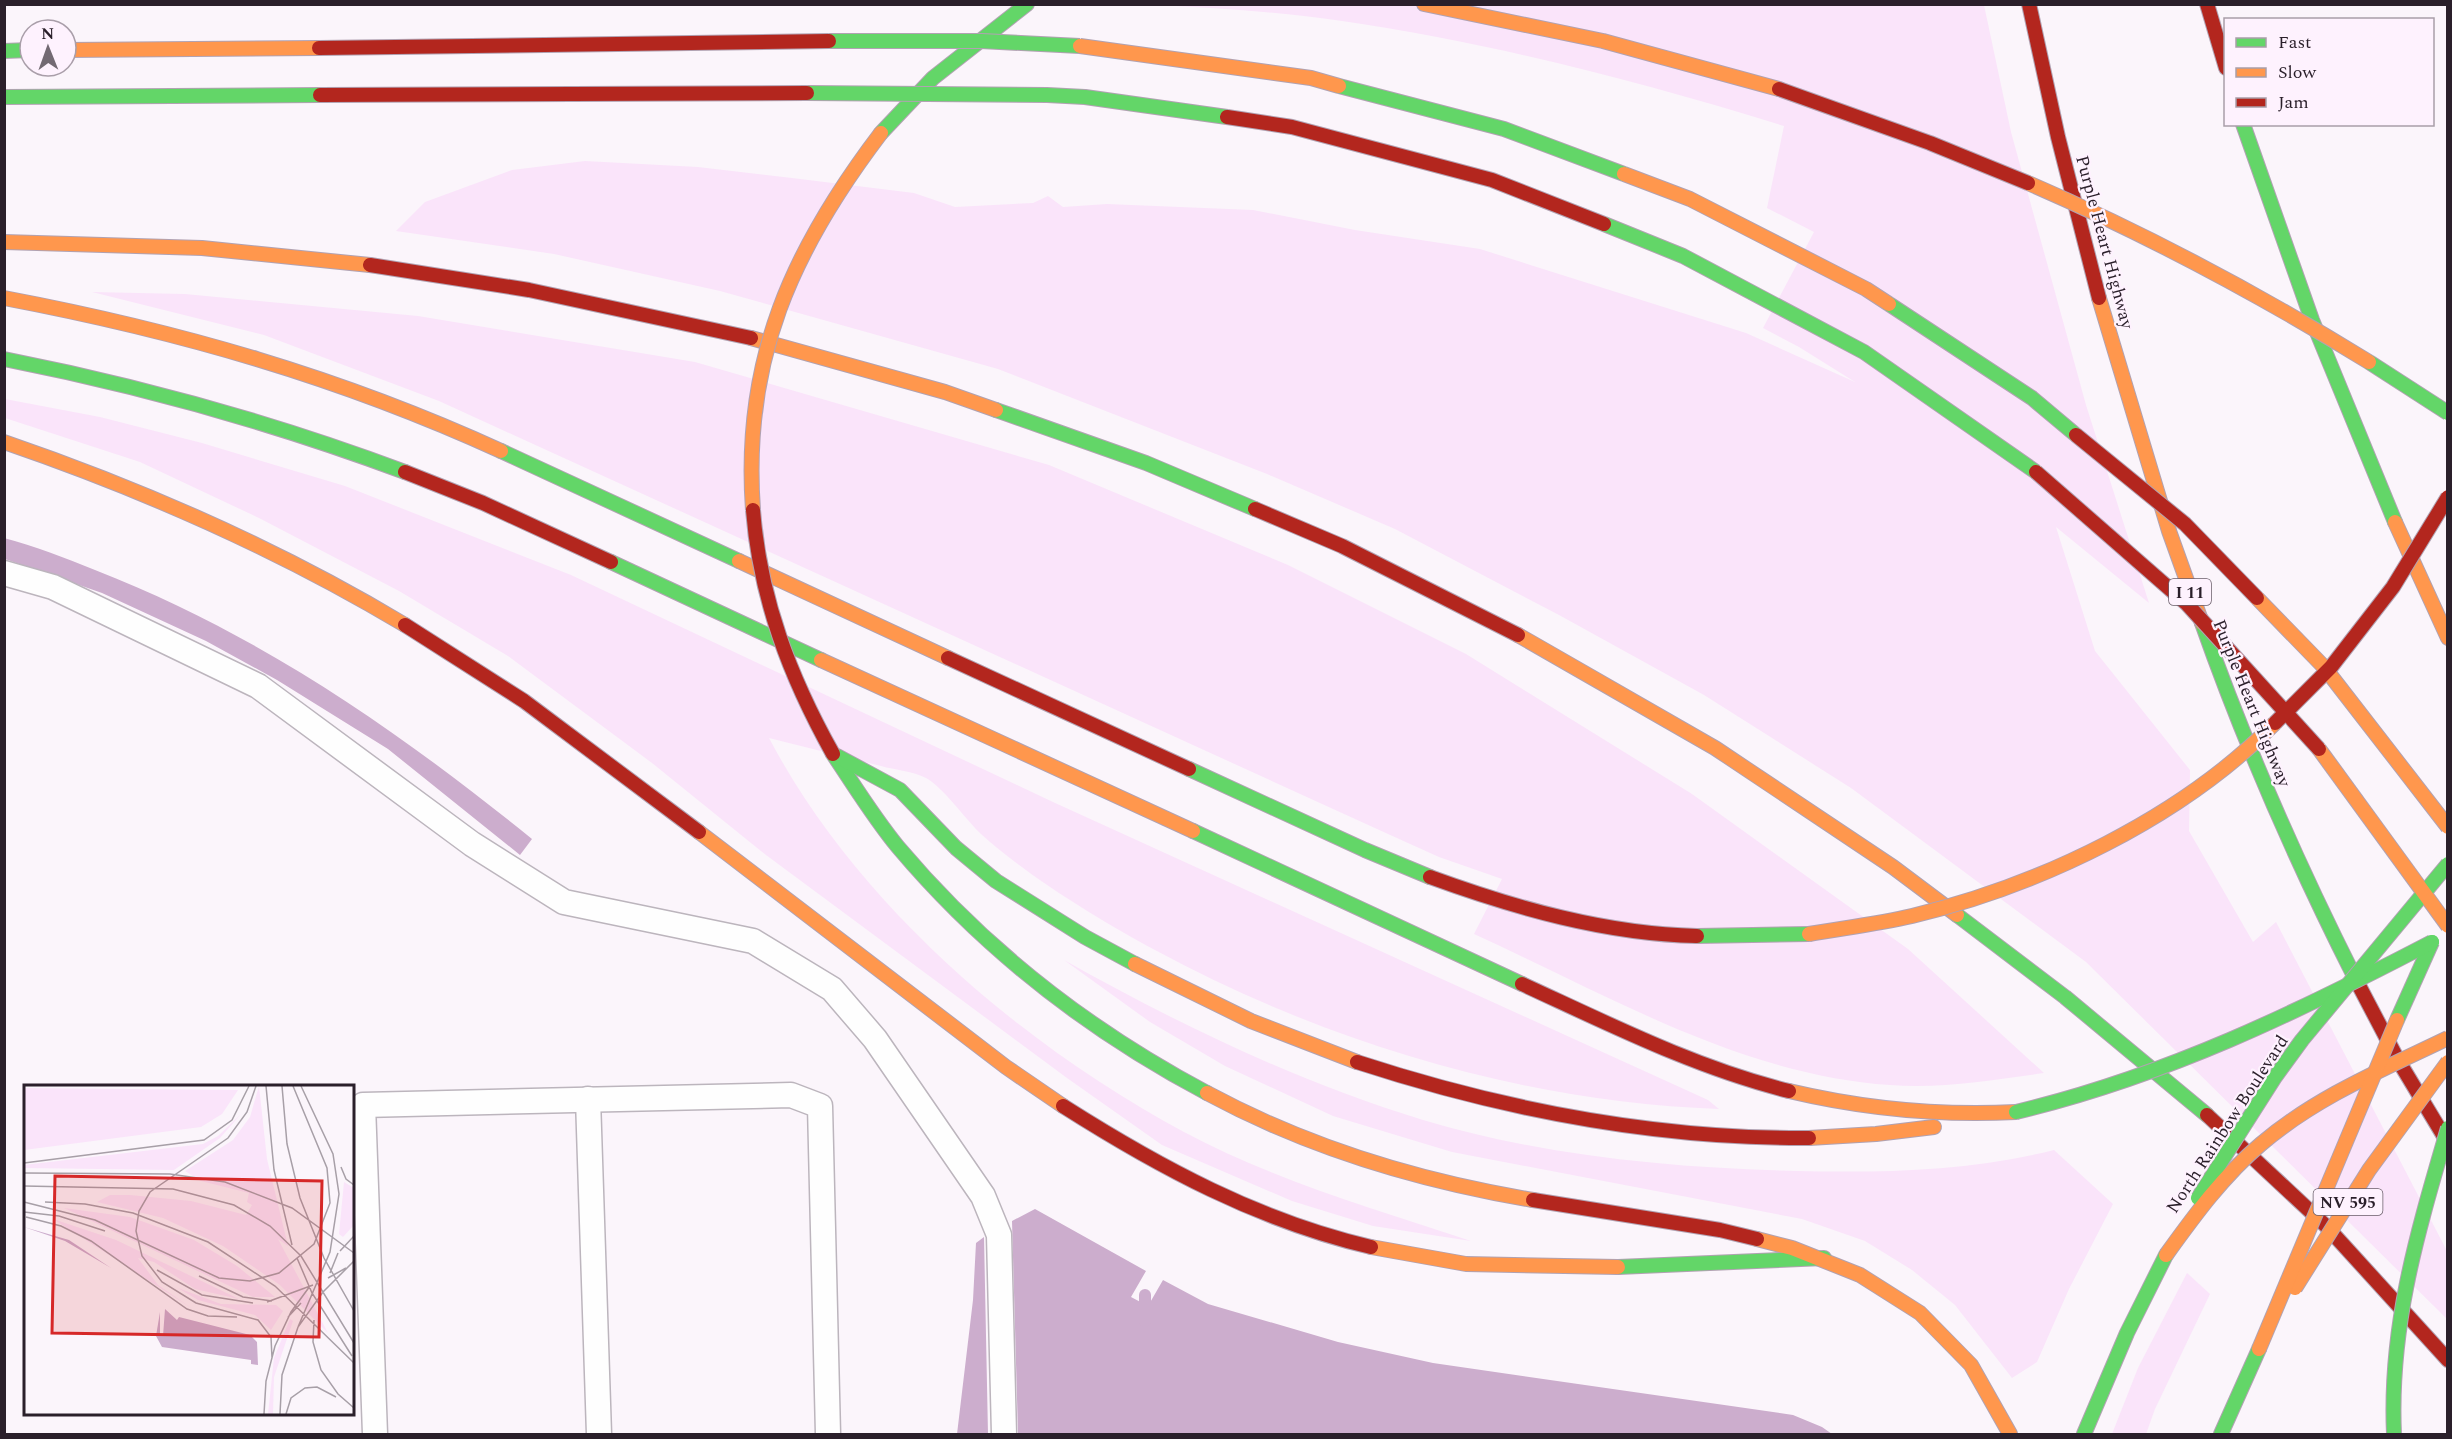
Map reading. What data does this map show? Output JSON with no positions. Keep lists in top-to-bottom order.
{
  "streets": {
    "main road": [
      "Purple Heart Highway",
      "I 11",
      "North Rainbow Boulevard",
      "NV 595"
    ]
  },
  "legend": ["Fast", "Slow", "Jam"],
  "north": "top"
}
